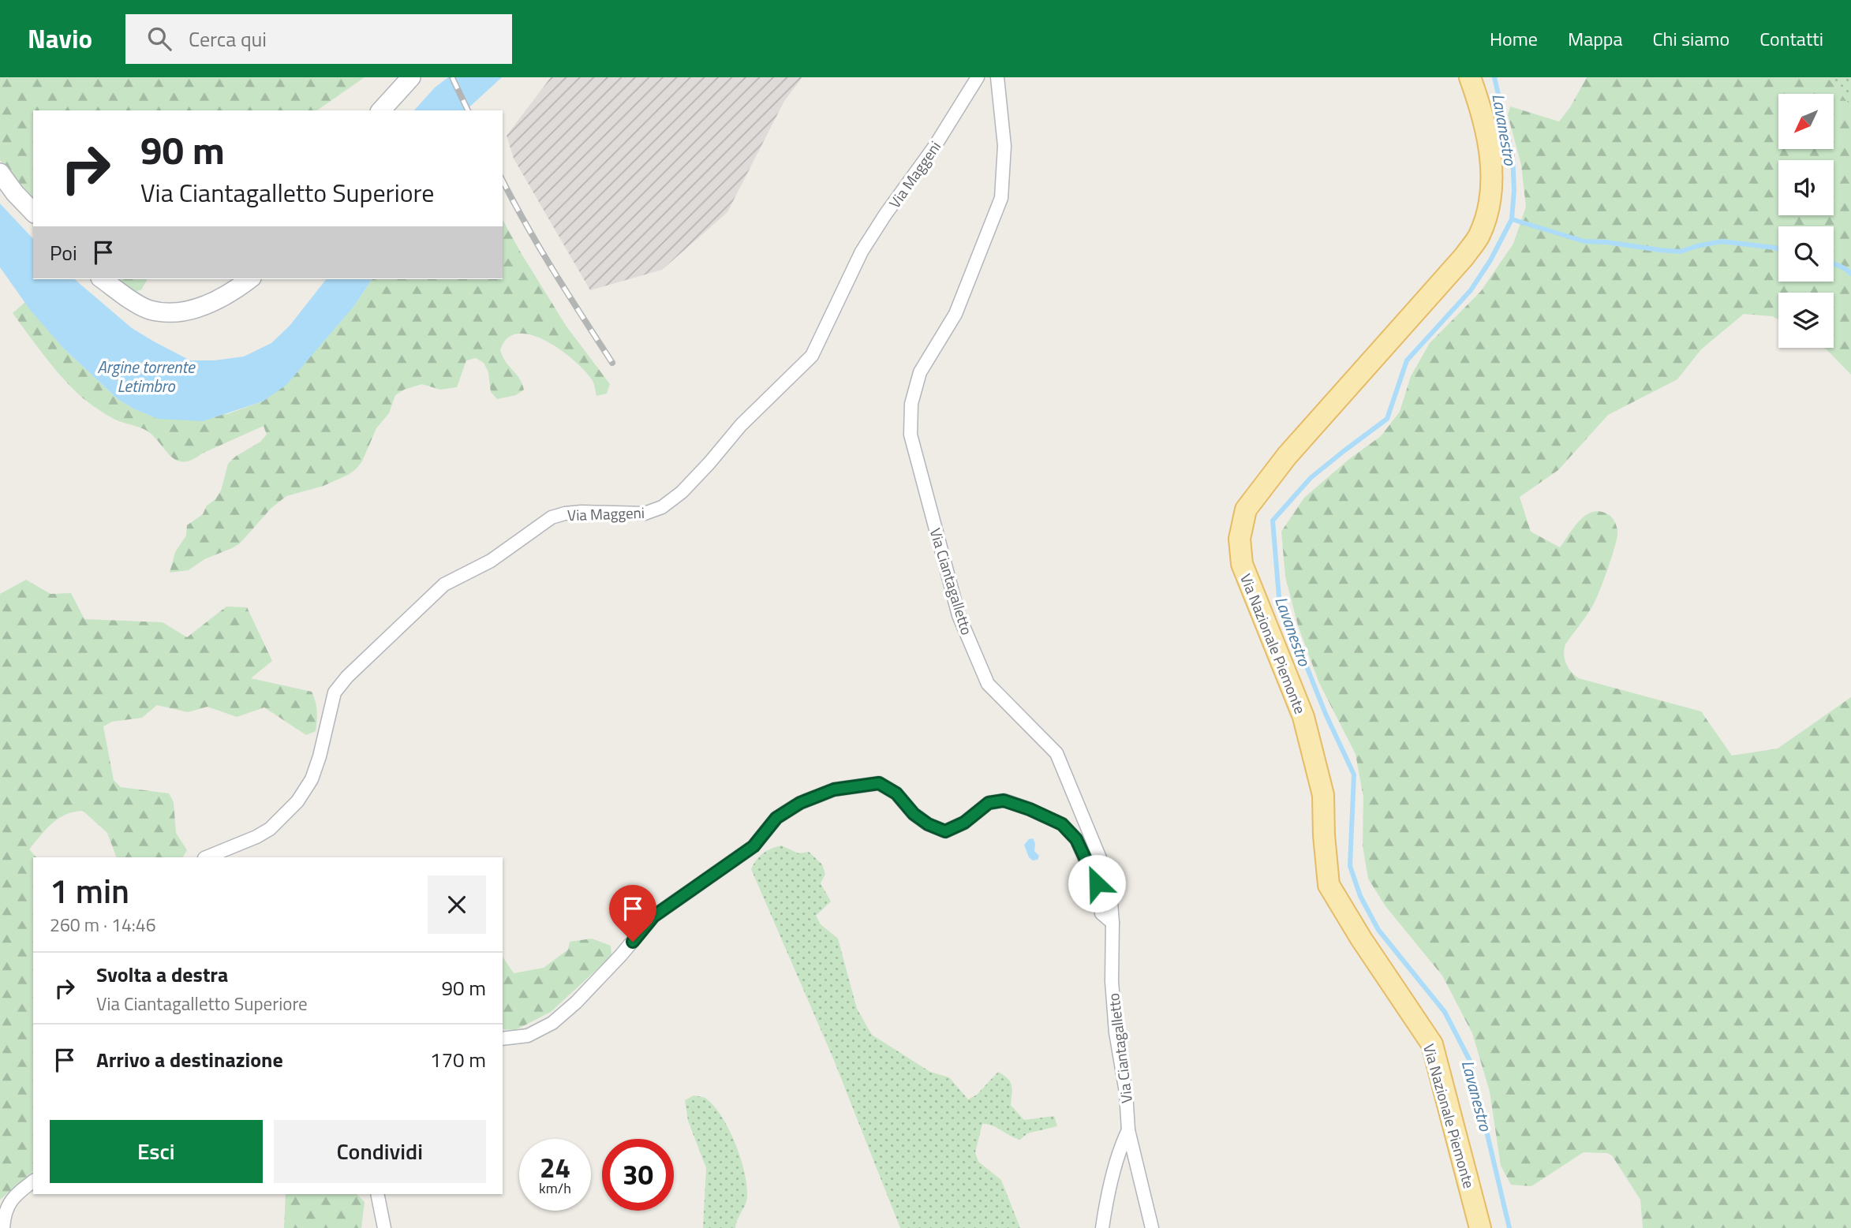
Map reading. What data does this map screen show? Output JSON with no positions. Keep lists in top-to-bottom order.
{
  "streets": {
    "main road": ["Via Nazionale Piemonte"],
    "street": ["Via Maggeni", "Via Ciantagalletto"]
  },
  "water": ["Lavanestro", "Argine torrente Letimbro"],
  "north": "bottom left",
  "page": {
    "header": "Navio",
    "search": "Cerca qui",
    "nav": [
      "Home",
      "Mappa",
      "Chi siamo",
      "Contatti"
    ],
    "turn": ["90 m", "Via Ciantagalletto Superiore"],
    "then": "Poi",
    "heading": ["1 min", "260 m · 14:46"],
    "list": [
      {
        "name": "Svolta a destra",
        "note": "Via Ciantagalletto Superiore",
        "value": "90 m"
      },
      {
        "name": "Arrivo a destinazione",
        "value": "170 m"
      }
    ],
    "buttons": ["Esci", "Condividi"],
    "speed": "24 km/h",
    "limit": "30"
  }
}
